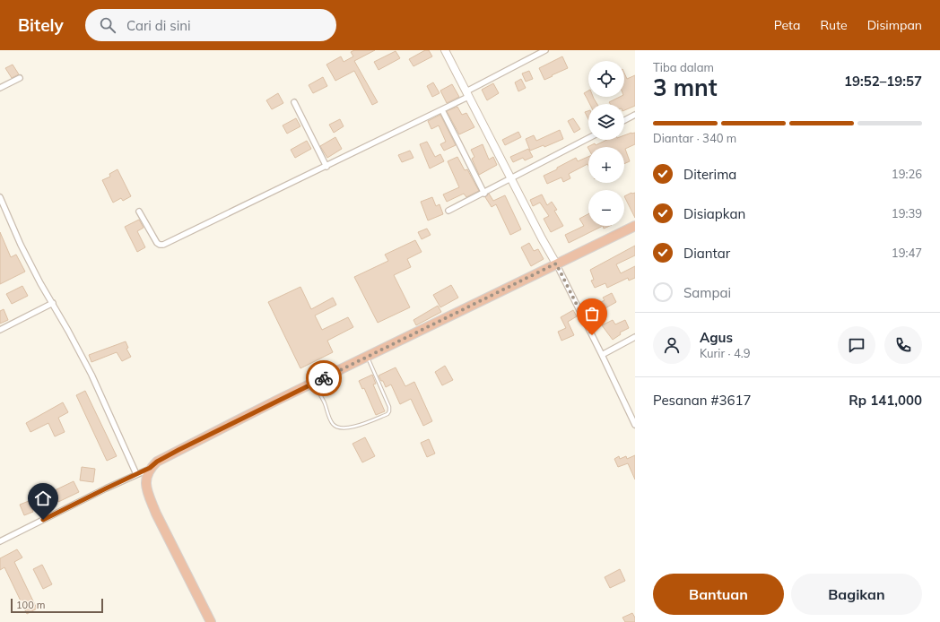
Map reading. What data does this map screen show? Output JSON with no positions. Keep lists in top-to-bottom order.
{
  "scale_bar": "100 m",
  "page": {
    "header": "Bitely",
    "search": "Cari di sini",
    "nav": ["Peta", "Rute", "Disimpan"],
    "heading": ["3 mnt", "Tiba dalam", "19:52–19:57"],
    "panel": [
      "Agus",
      "Kurir · 4.9",
      "Pesanan #3617",
      "Rp 141,000"
    ],
    "map_buttons": ["+", "−"],
    "bar": "Diantar · 340 m",
    "list": [
      ["Diterima", "19:26"],
      ["Disiapkan", "19:39"],
      ["Diantar", "19:47"],
      "Sampai"
    ],
    "buttons": ["Bantuan", "Bagikan"],
    "scale": "100 m"
  }
}
